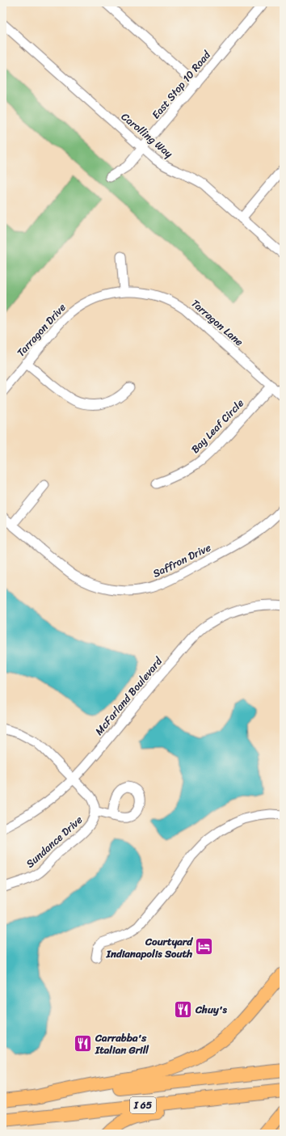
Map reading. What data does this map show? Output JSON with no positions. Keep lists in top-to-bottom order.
{
  "streets": {
    "highway": ["I 65"],
    "street": [
      "East Stop 10 Road",
      "Carolling Way",
      "Tarragon Lane",
      "Tarragon Drive",
      "Bay Leaf Circle",
      "Saffron Drive",
      "McFarland Boulevard",
      "Sundance Drive"
    ]
  },
  "crossings": [
    ["East Stop 10 Road", "Carolling Way"],
    ["Tarragon Lane", "Tarragon Drive"],
    ["Tarragon Lane", "Bay Leaf Circle"],
    ["McFarland Boulevard", "Sundance Drive"]
  ],
  "places": {
    "hotel": ["Courtyard Indianapolis South"],
    "restaurant": ["Chuy's", "Carrabba's Italian Grill"]
  }
}
